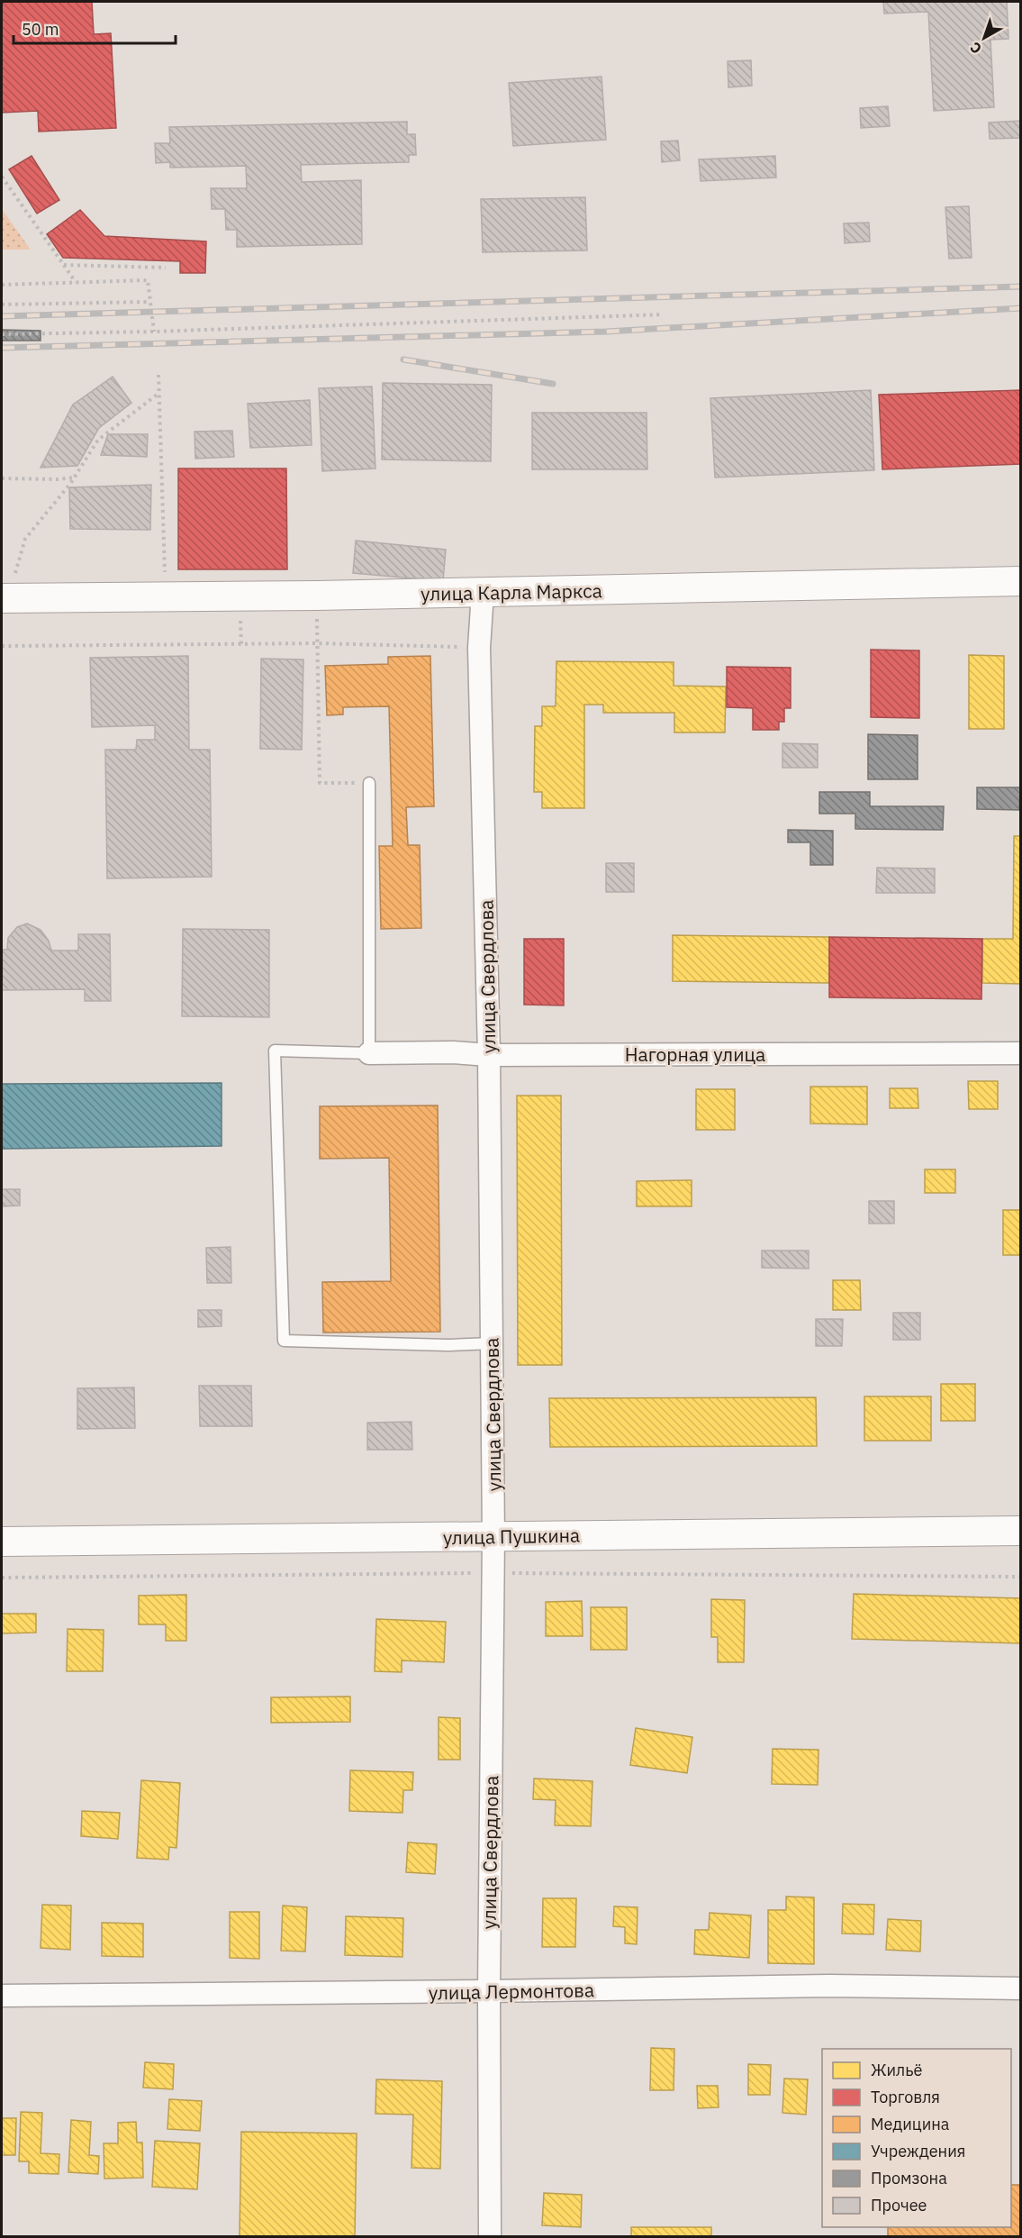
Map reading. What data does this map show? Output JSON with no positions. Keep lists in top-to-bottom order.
{
  "streets": {
    "street": [
      "улица Карла Маркса",
      "улица Свердлова",
      "Нагорная улица",
      "улица Пушкина",
      "улица Лермонтова"
    ]
  },
  "crossings": [
    ["улица Карла Маркса", "улица Свердлова"],
    ["улица Свердлова", "Нагорная улица"],
    ["улица Свердлова", "улица Пушкина"],
    ["улица Свердлова", "улица Лермонтова"]
  ],
  "legend": [
    "Жильё",
    "Торговля",
    "Медицина",
    "Учреждения",
    "Промзона",
    "Прочее"
  ],
  "scale_bar": "50 m",
  "north": "bottom left"
}
